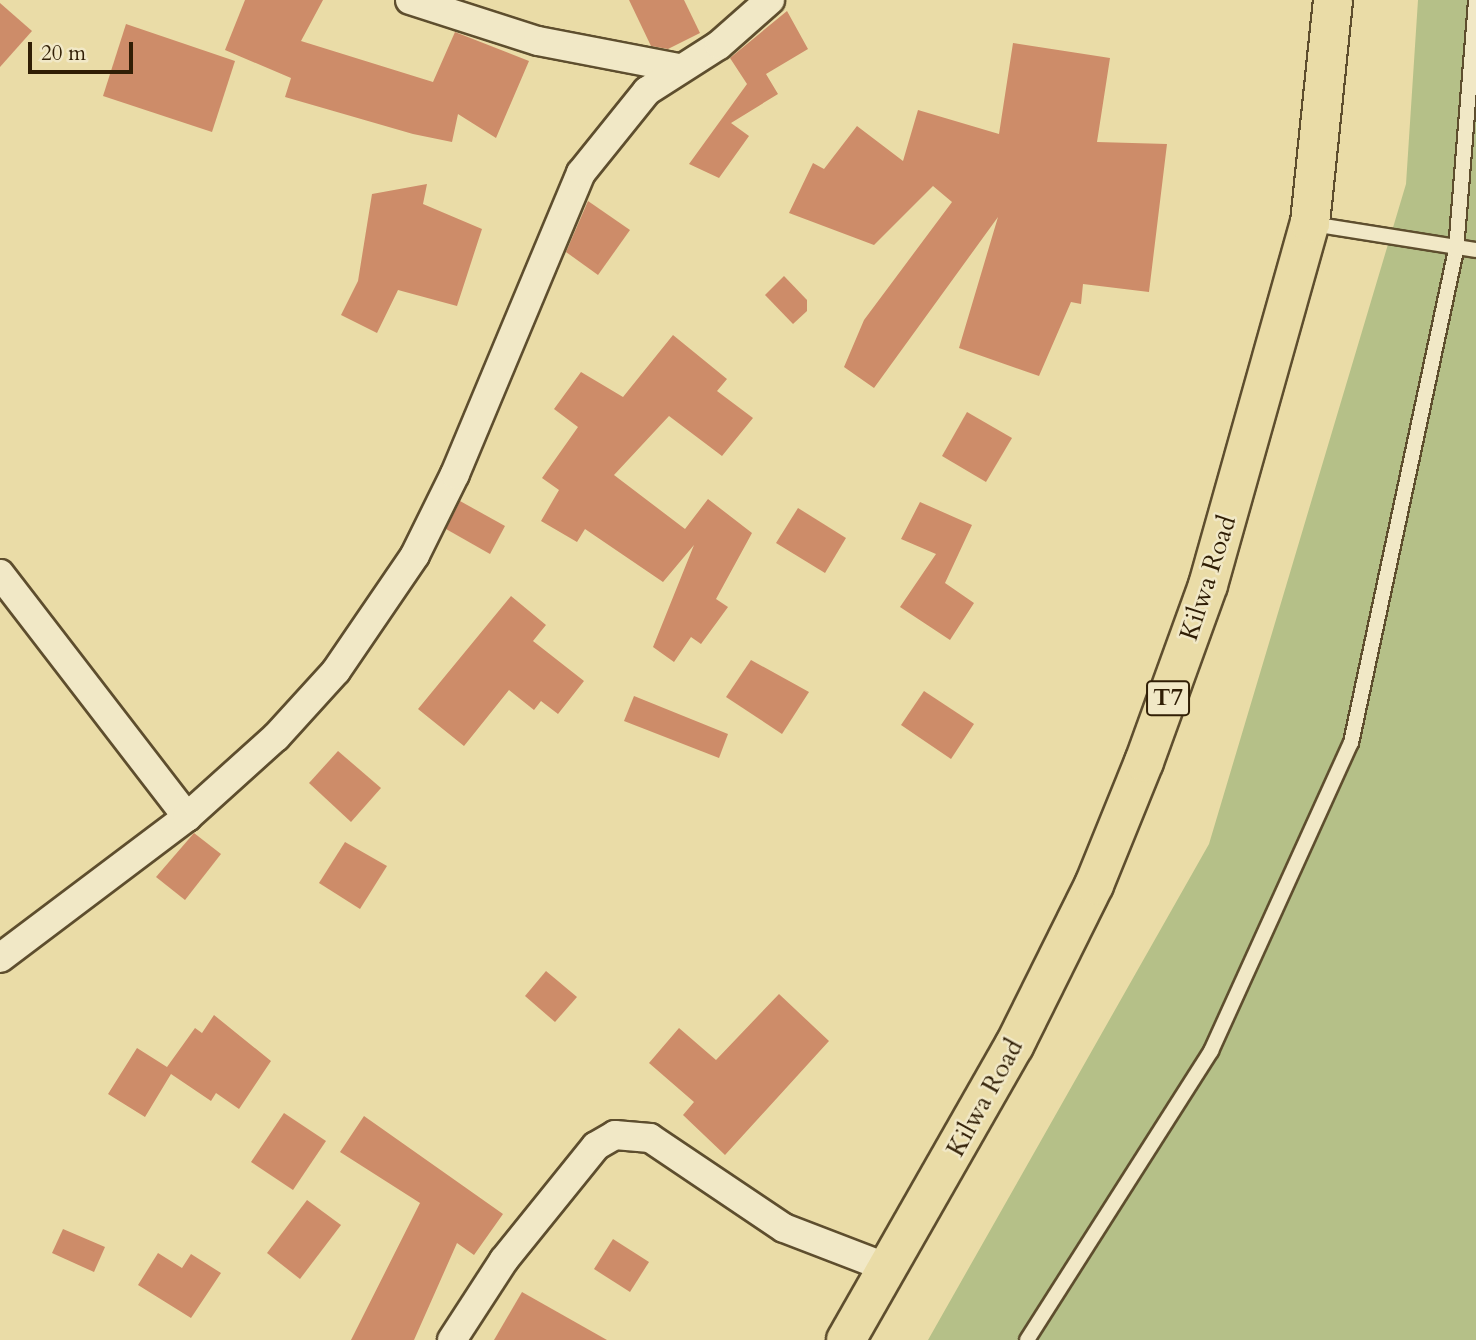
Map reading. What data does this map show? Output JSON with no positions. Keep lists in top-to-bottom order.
{
  "streets": {
    "highway": ["Kilwa Road", "T7"]
  },
  "scale_bar": "20 m"
}
